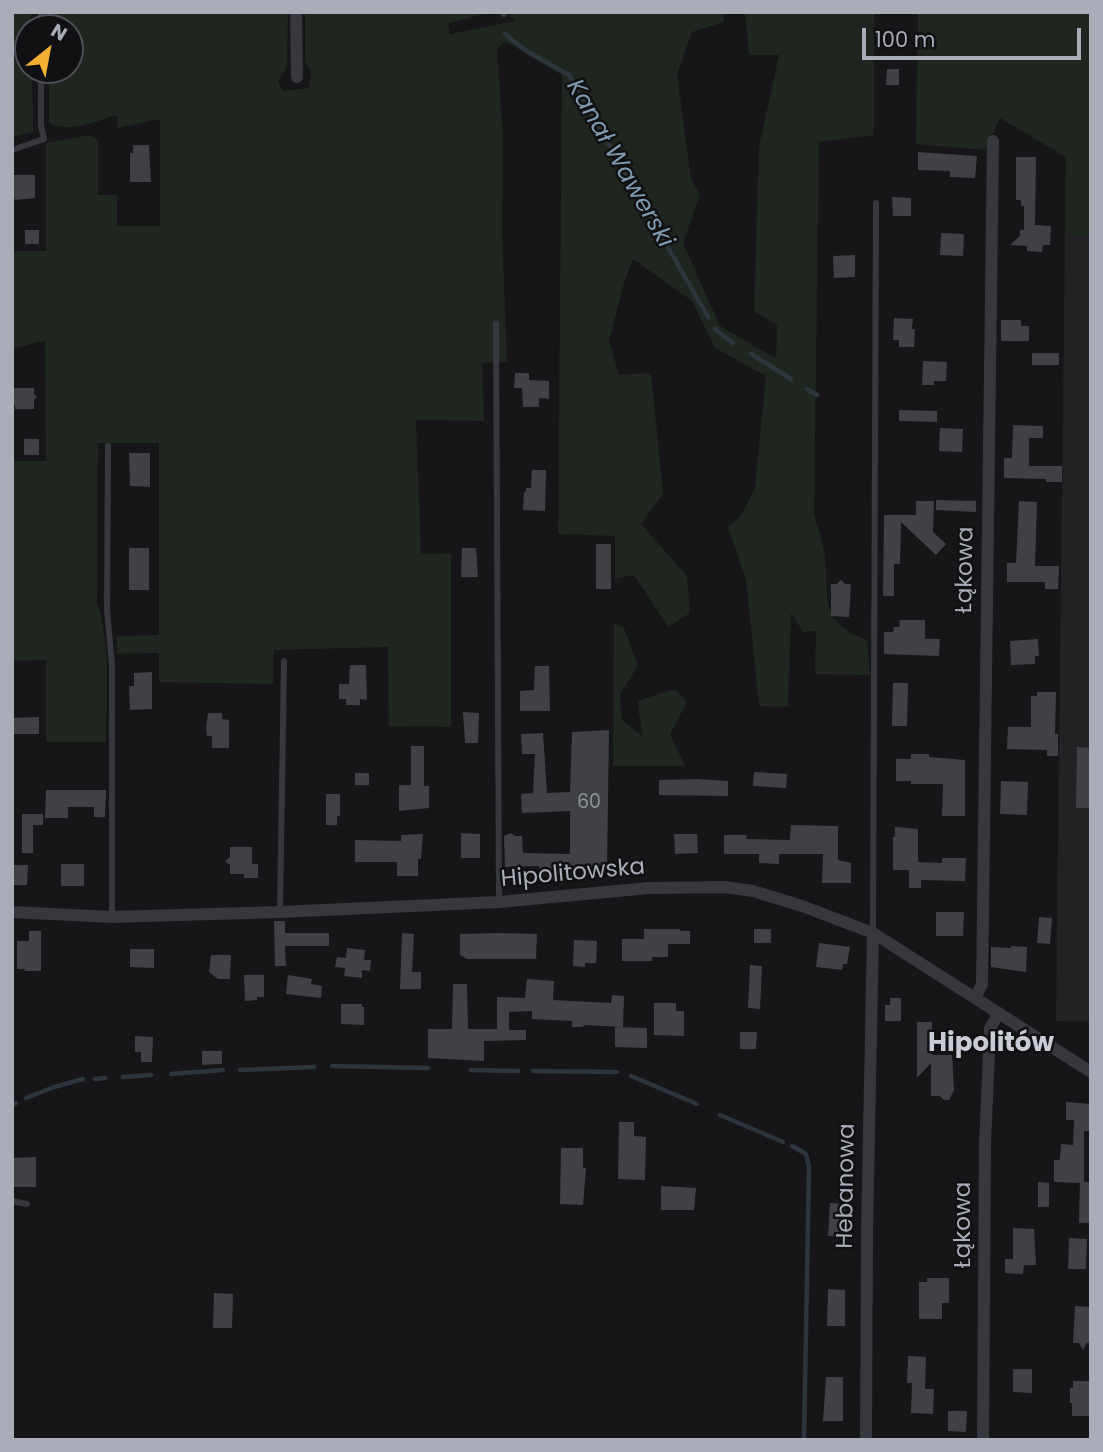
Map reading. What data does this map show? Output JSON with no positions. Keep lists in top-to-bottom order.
{
  "streets": {
    "street": ["Łąkowa", "Hipolitowska", "Hebanowa"]
  },
  "crossings": [
    ["Łąkowa", "Hipolitowska"],
    ["Hipolitowska", "Hebanowa"]
  ],
  "districts": ["Hipolitów"],
  "water": ["Kanał Wawerski"],
  "house_numbers": ["60"],
  "scale_bar": "100 m",
  "north": "top right"
}
